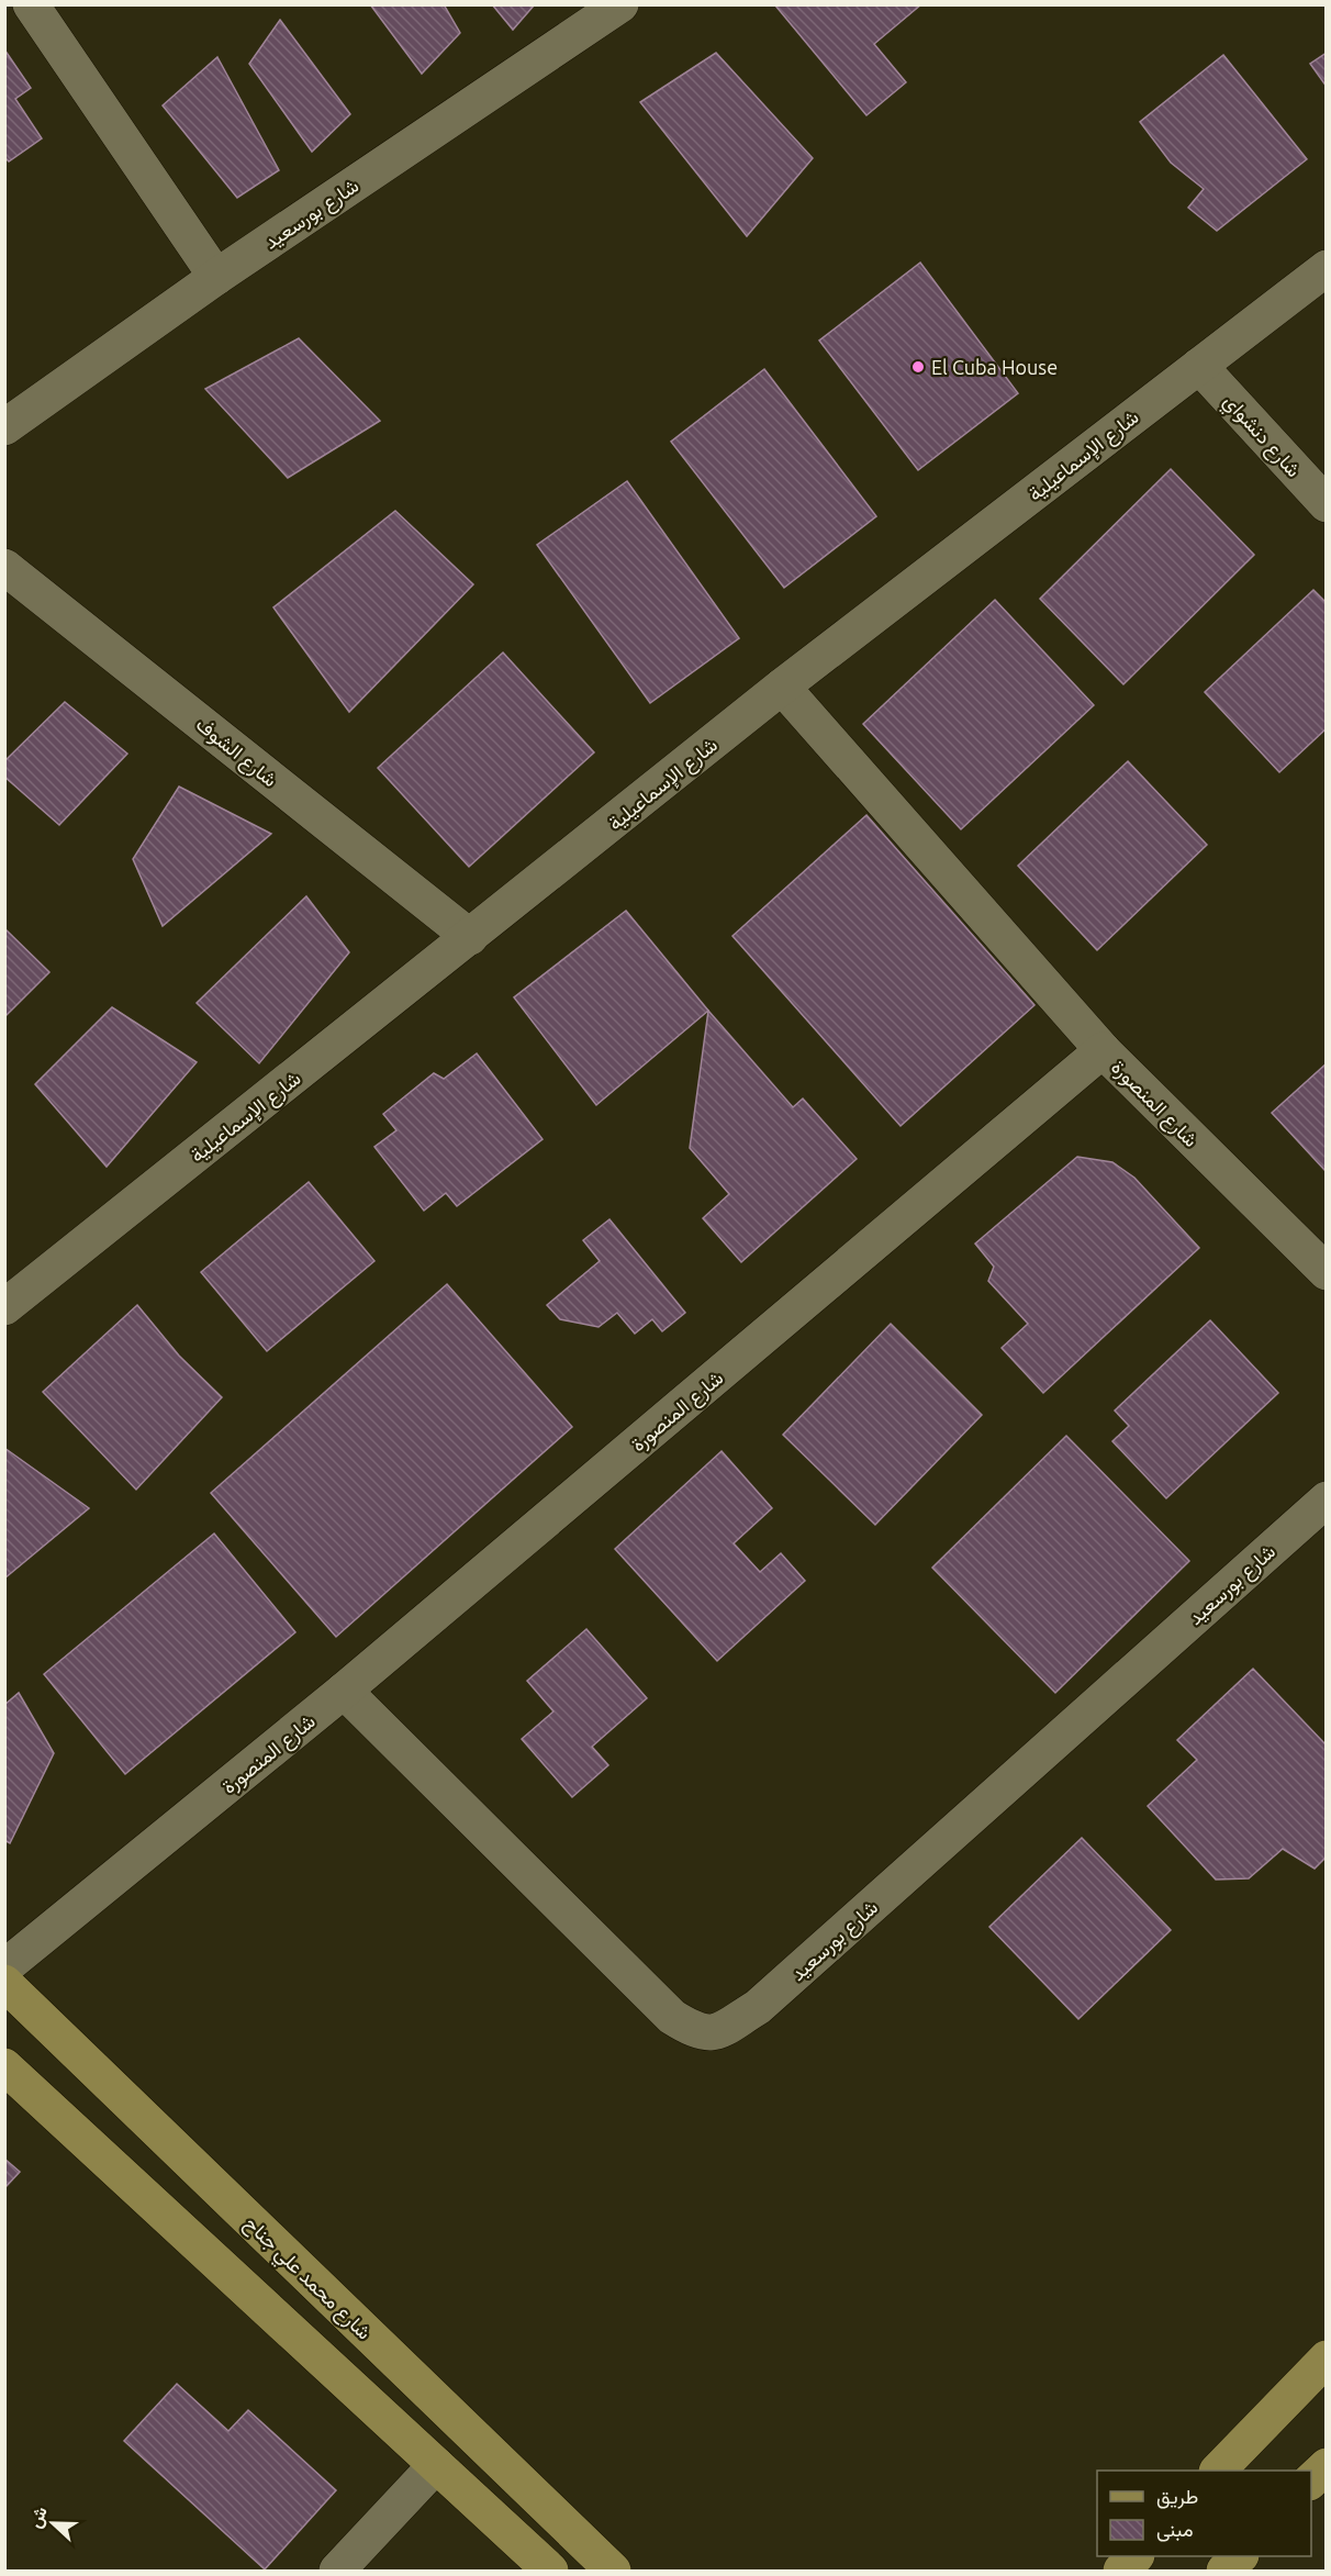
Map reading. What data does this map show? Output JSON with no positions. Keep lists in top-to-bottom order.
{
  "streets": {
    "main road": ["شارع محمد علي جناح"],
    "street": [
      "شارع بورسعيد",
      "شارع دنشواي",
      "شارع الإسماعيلية",
      "شارع الشوف",
      "شارع المنصورة"
    ]
  },
  "crossings": [
    ["شارع بورسعيد", "شارع المنصورة"],
    ["شارع دنشواي", "شارع الإسماعيلية"],
    ["شارع الإسماعيلية", "شارع الشوف"]
  ],
  "places": ["El Cuba House"],
  "legend": ["طريق", "مبنى"],
  "north": "left"
}
